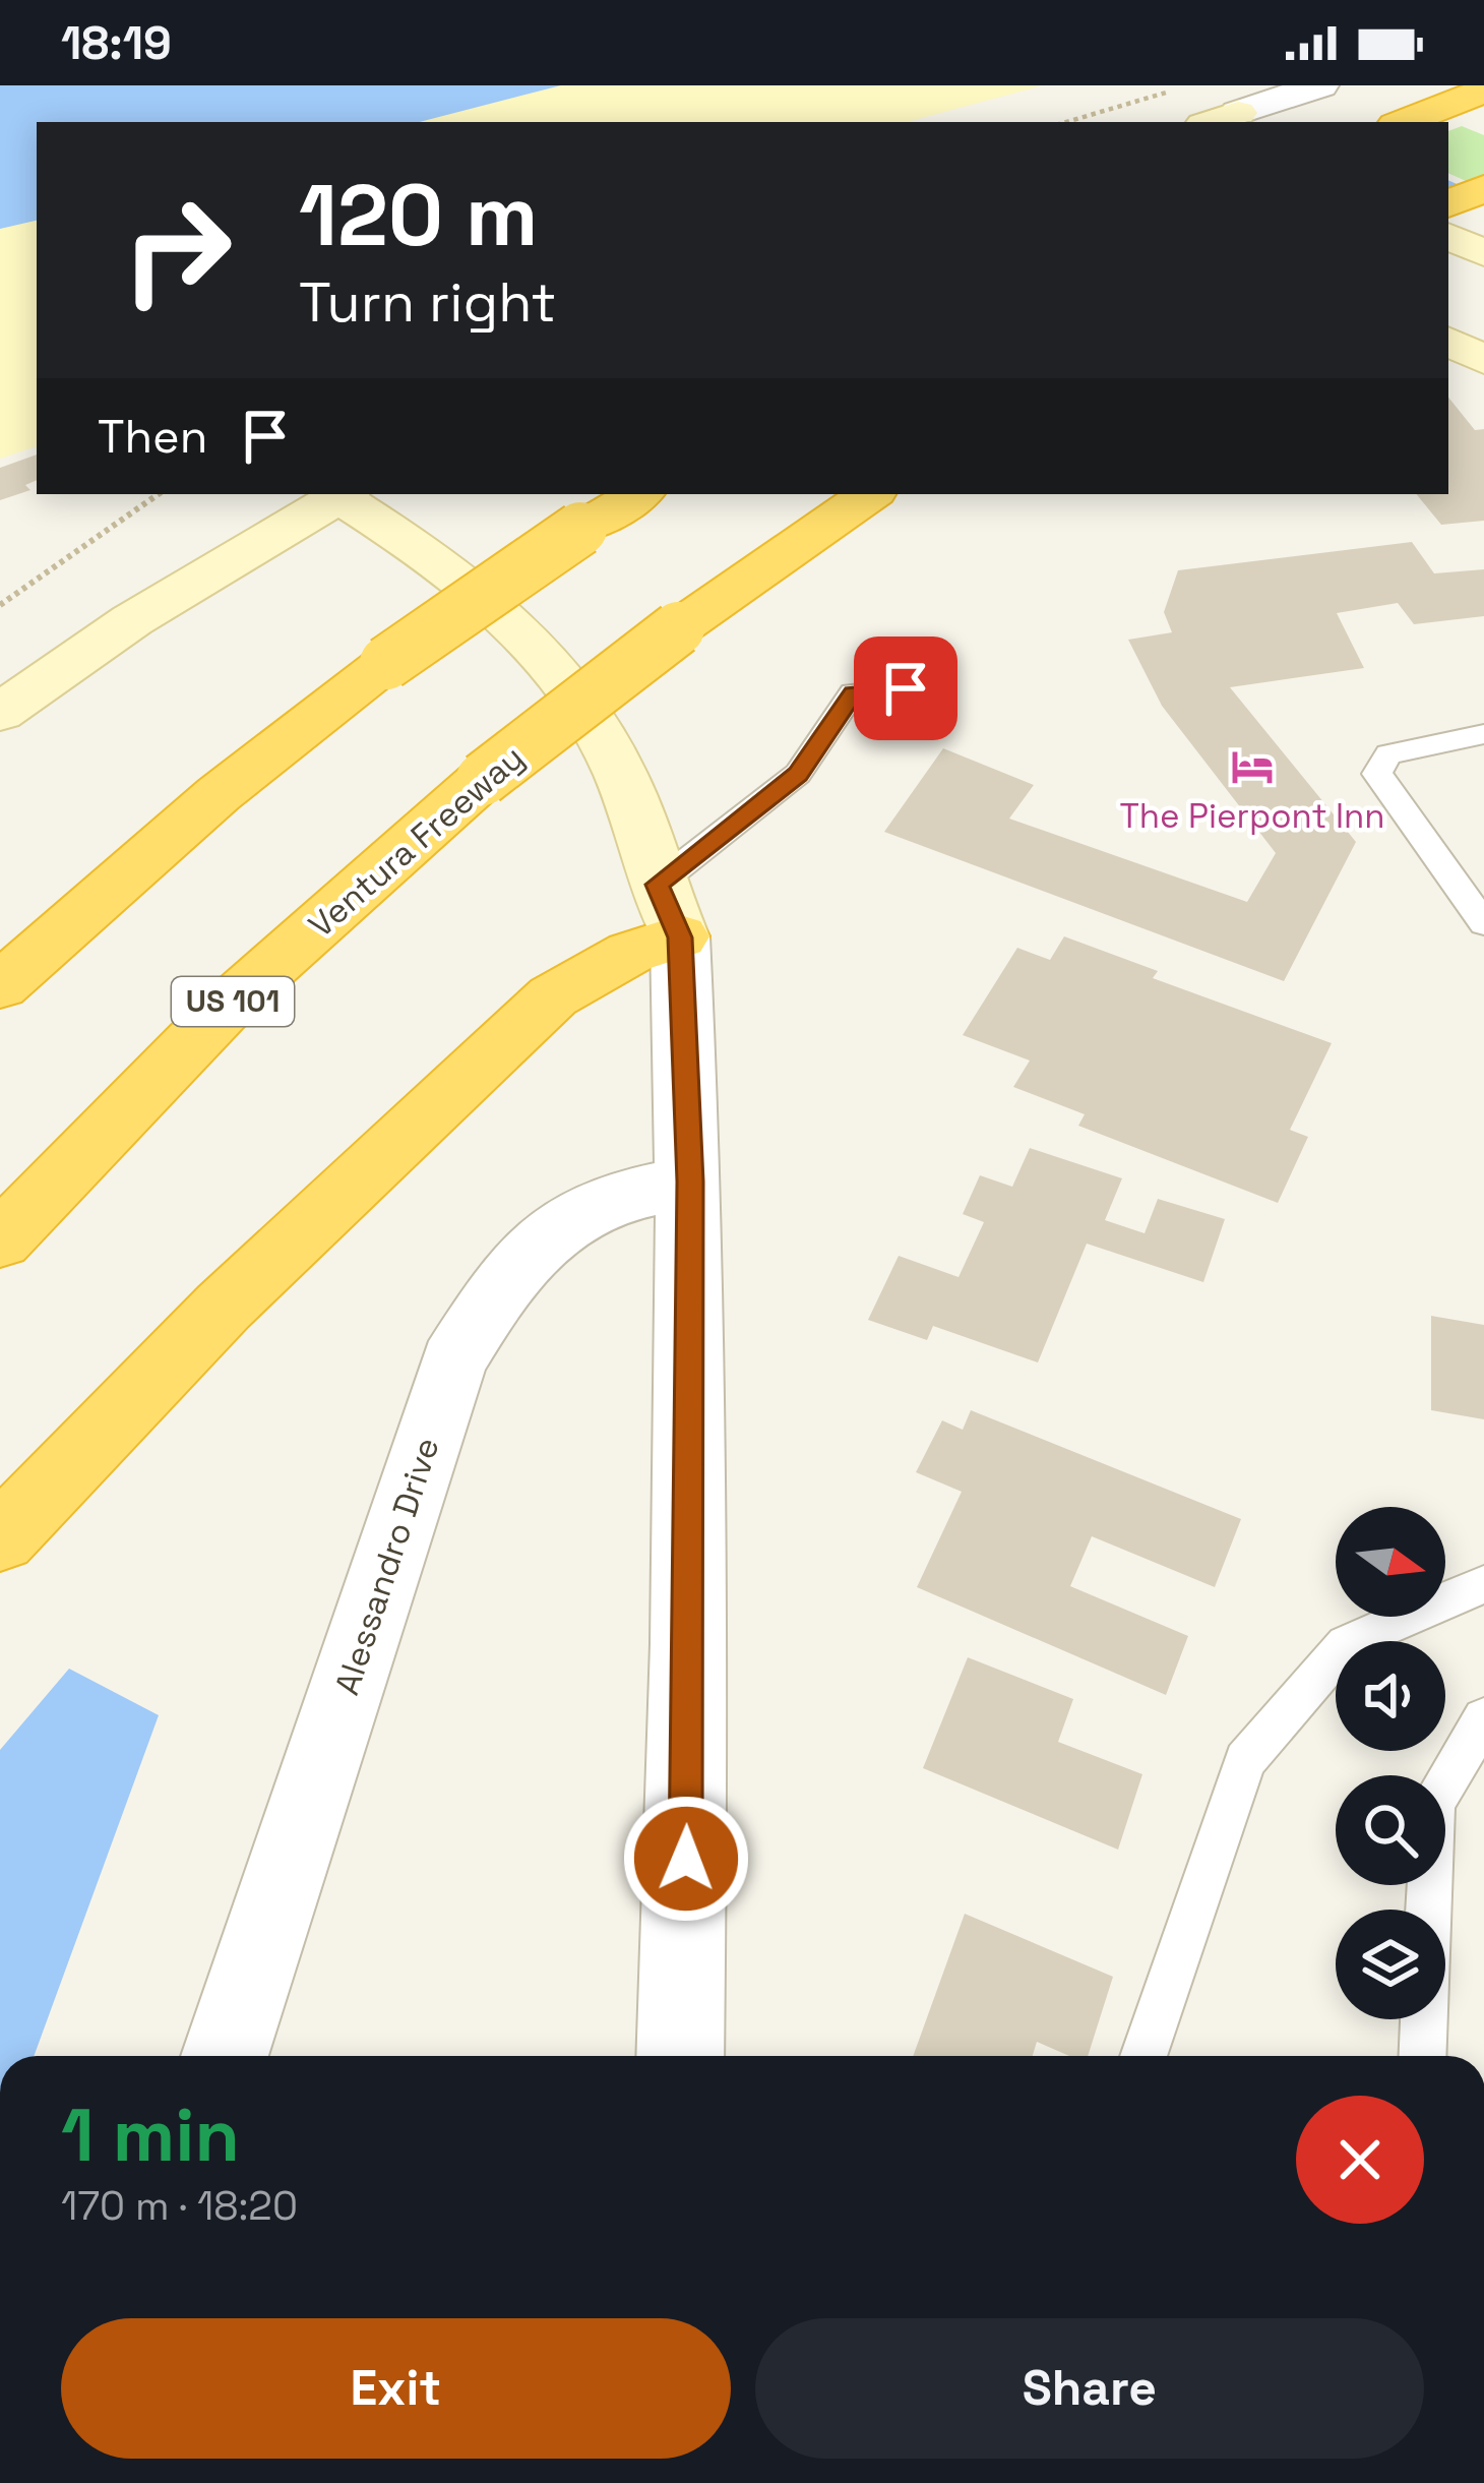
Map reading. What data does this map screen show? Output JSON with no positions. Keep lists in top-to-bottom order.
{
  "streets": {
    "highway": ["Ventura Freeway", "US 101"],
    "street": ["Alessandro Drive"]
  },
  "places": {
    "hotel": ["The Pierpont Inn"]
  },
  "north": "right",
  "page": {
    "status": "18:19",
    "turn": ["120 m", "Turn right"],
    "then": "Then",
    "heading": ["1 min", "170 m · 18:20"],
    "buttons": ["Exit", "Share"]
  }
}
